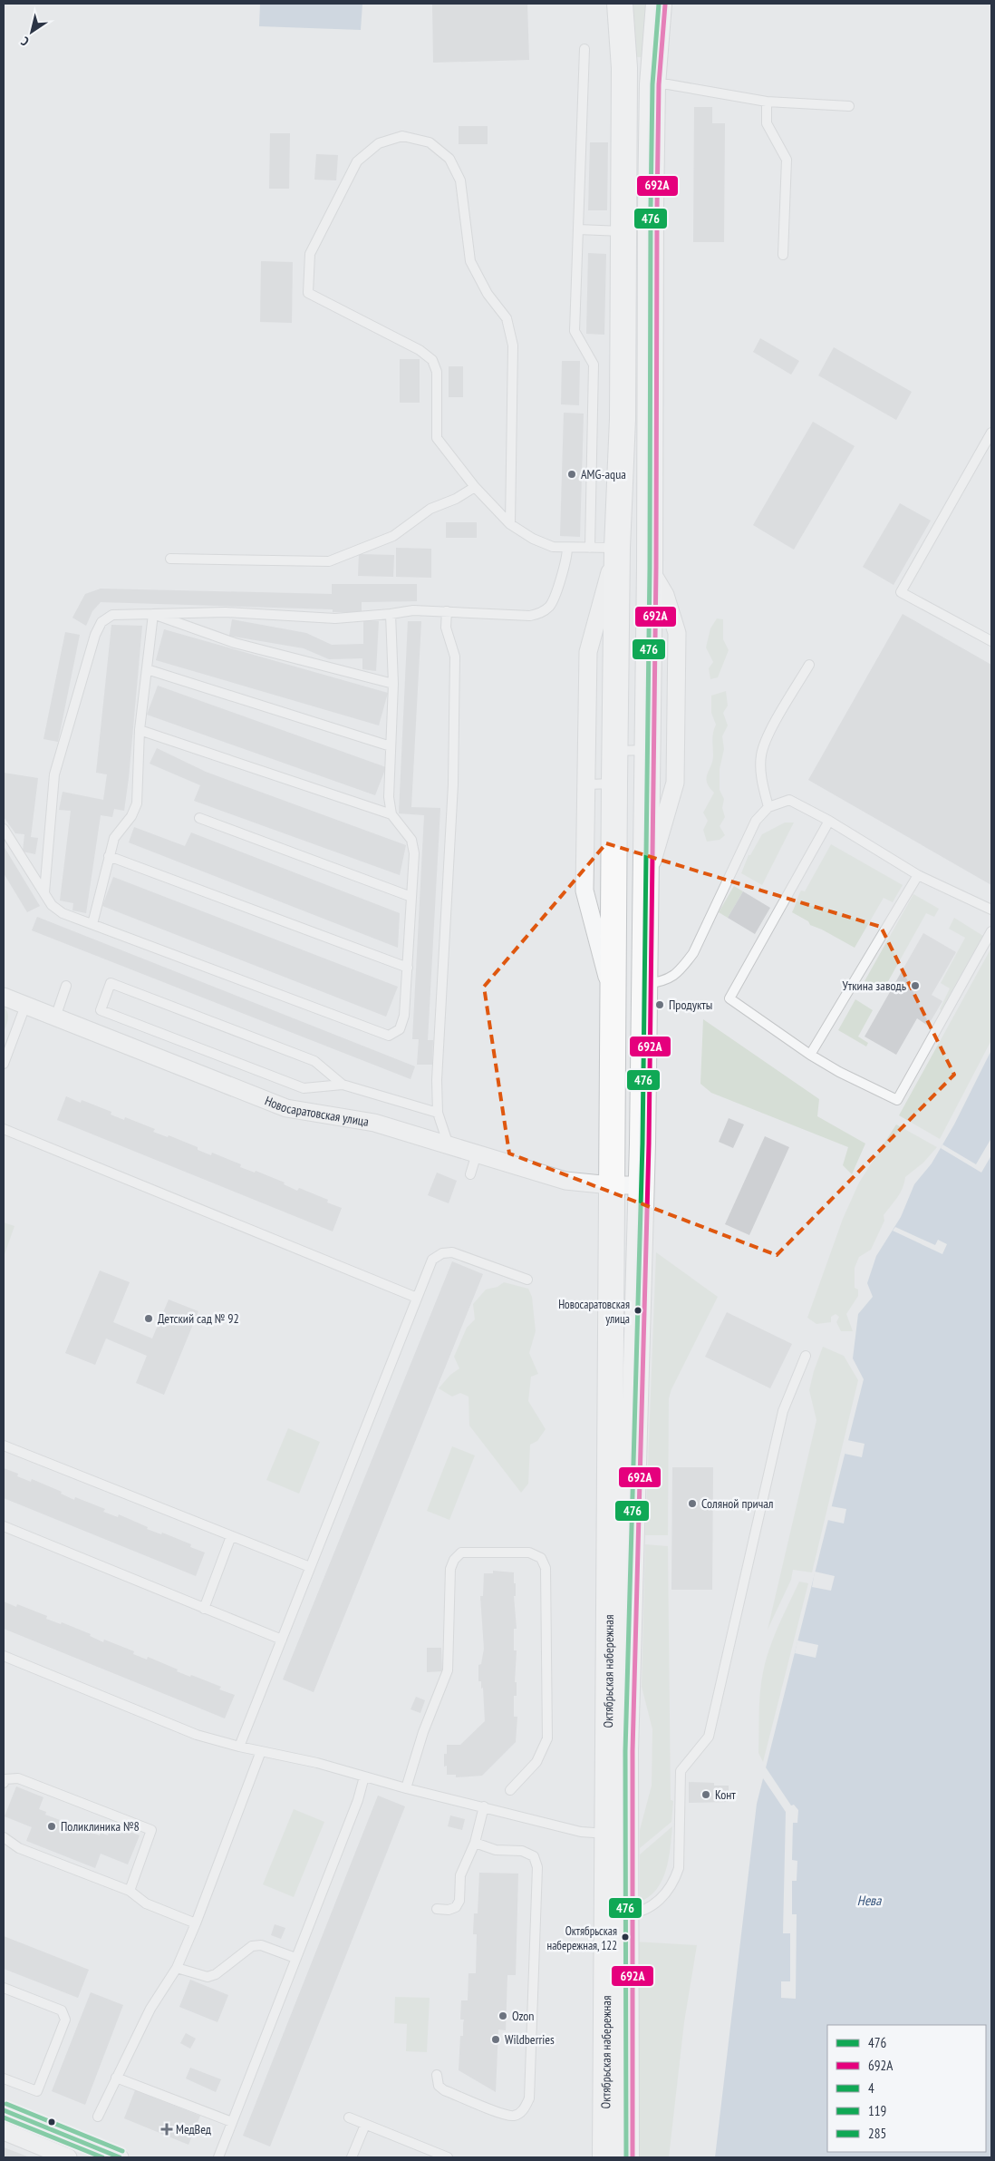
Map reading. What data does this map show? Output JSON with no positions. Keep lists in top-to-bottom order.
{
  "streets": {
    "main road": ["Октябрьская набережная"],
    "street": ["Новосаратовская улица"]
  },
  "crossings": [
    ["Новосаратовская улица", "Октябрьская набережная"]
  ],
  "water": ["Нева"],
  "places": {
    "other": [
      "AMG-aqua",
      "Уткина заводь",
      "Продукты",
      "Новосаратовская улица",
      "Детский сад № 92",
      "Соляной причал",
      "Конт",
      "Поликлиника №8",
      "Октябрьская набережная, 122",
      "Ozon",
      "Wildberries"
    ],
    "health": ["МедВед"]
  },
  "lines": [
    "transit line 476",
    "transit line 692А",
    "transit line 285",
    "transit line 4",
    "transit line 119"
  ],
  "legend": [
    "476",
    "692А",
    "4",
    "119",
    "285"
  ],
  "north": "bottom left"
}
